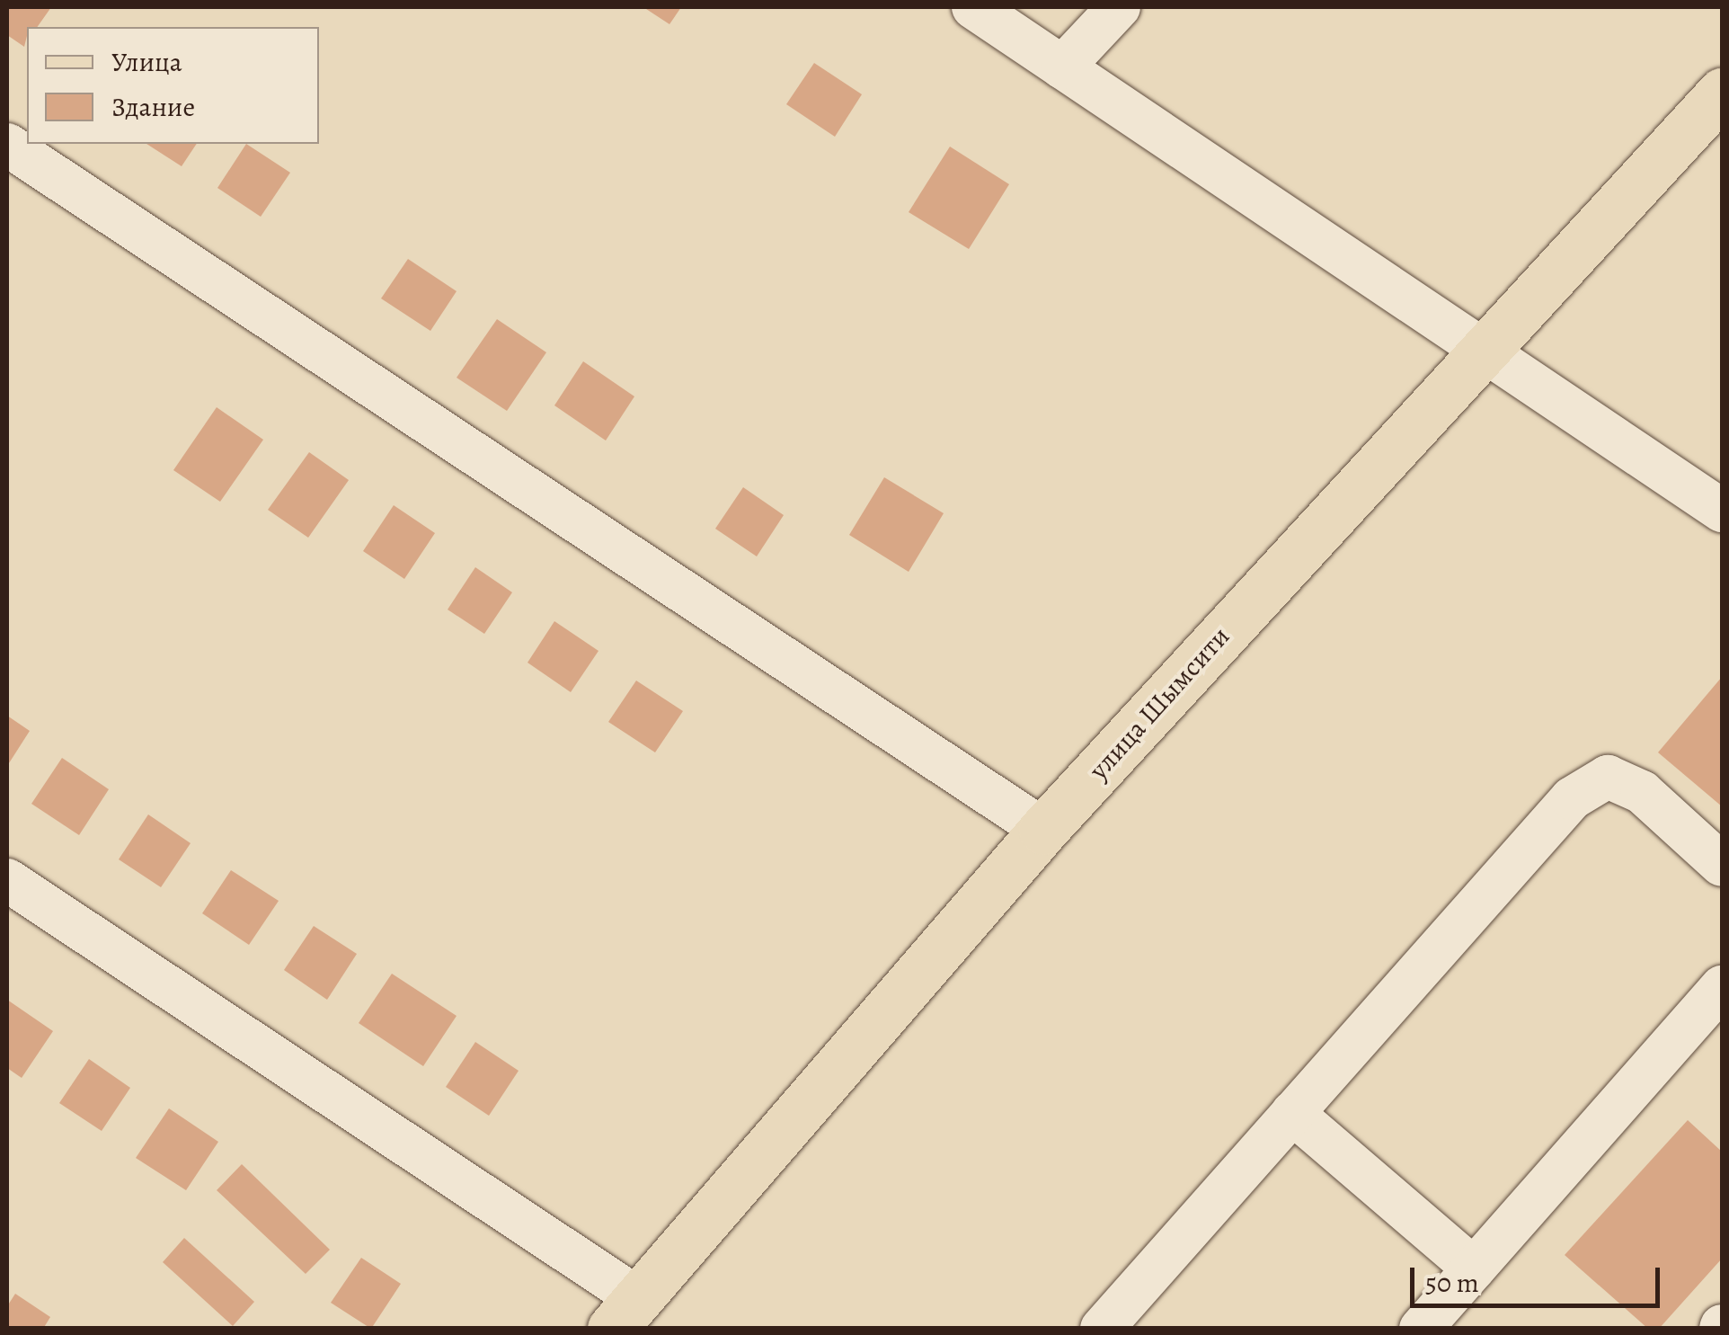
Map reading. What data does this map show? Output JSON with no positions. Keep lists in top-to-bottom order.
{
  "streets": {
    "main road": ["улица Шымсити"]
  },
  "legend": ["Улица", "Здание"],
  "scale_bar": "50 m"
}
